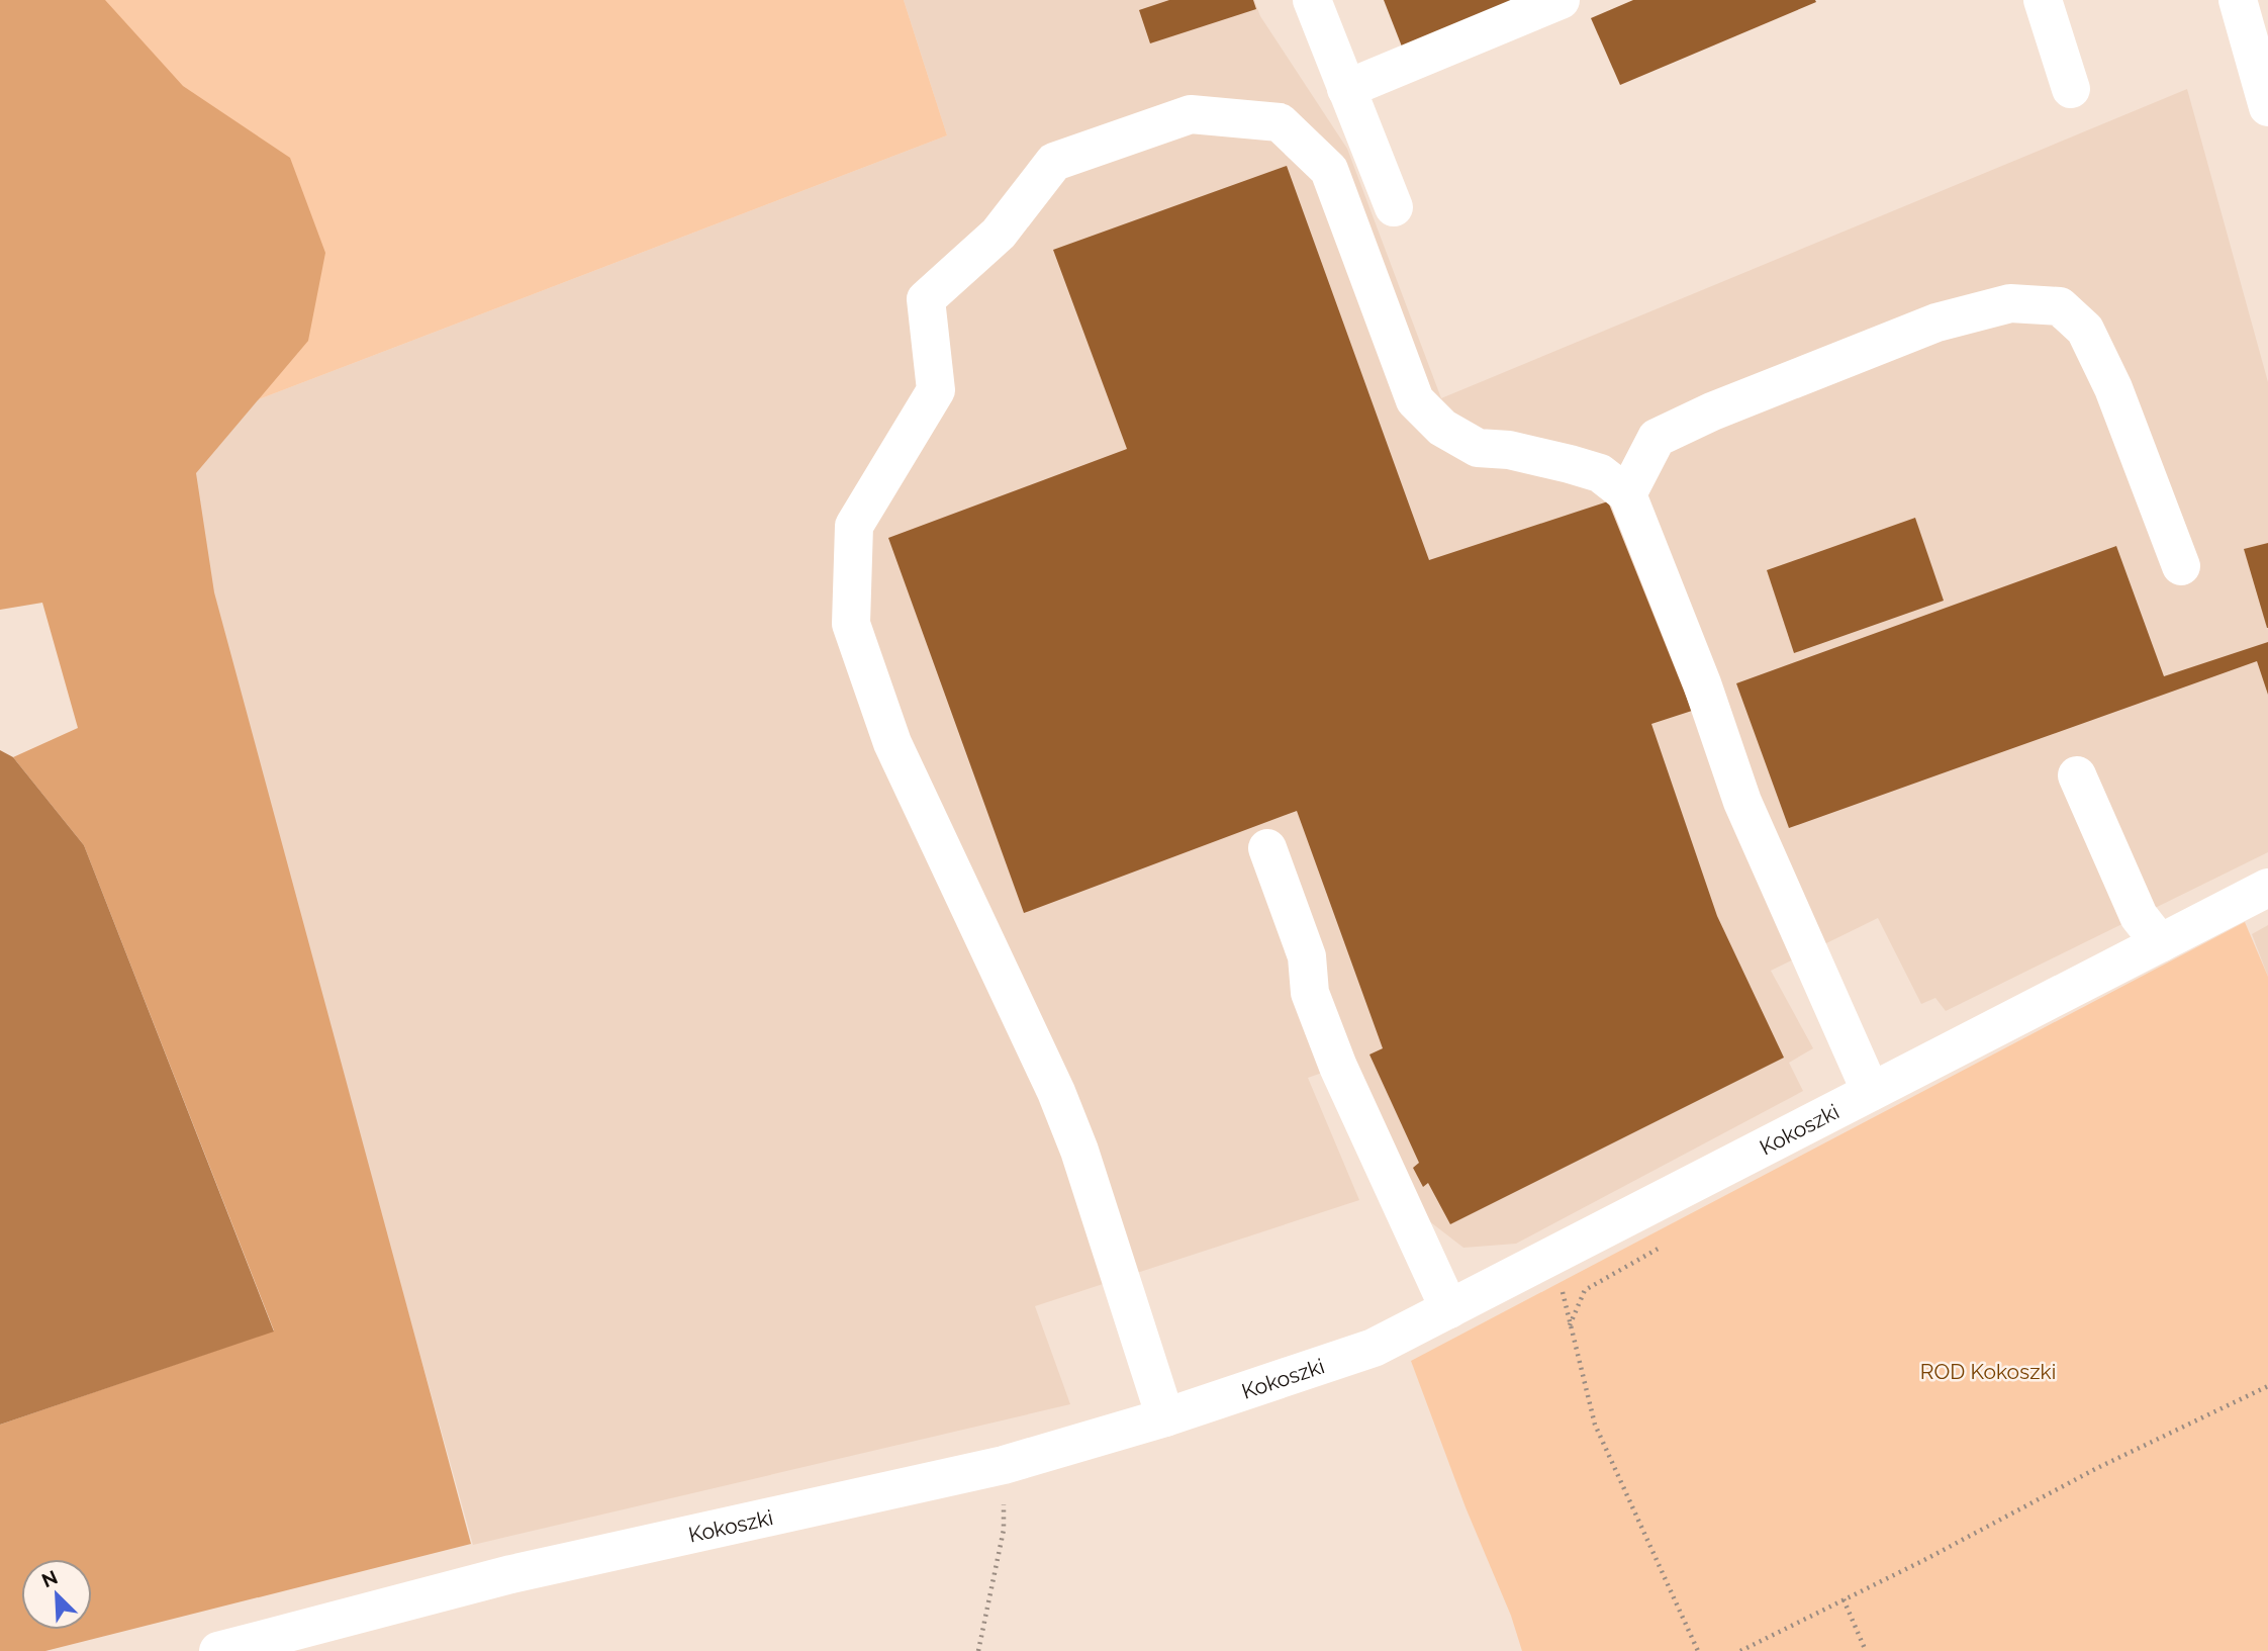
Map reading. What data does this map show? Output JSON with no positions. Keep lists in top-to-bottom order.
{
  "streets": {
    "street": ["Kokoszki"]
  },
  "parks": ["ROD Kokoszki"],
  "north": "top left"
}
